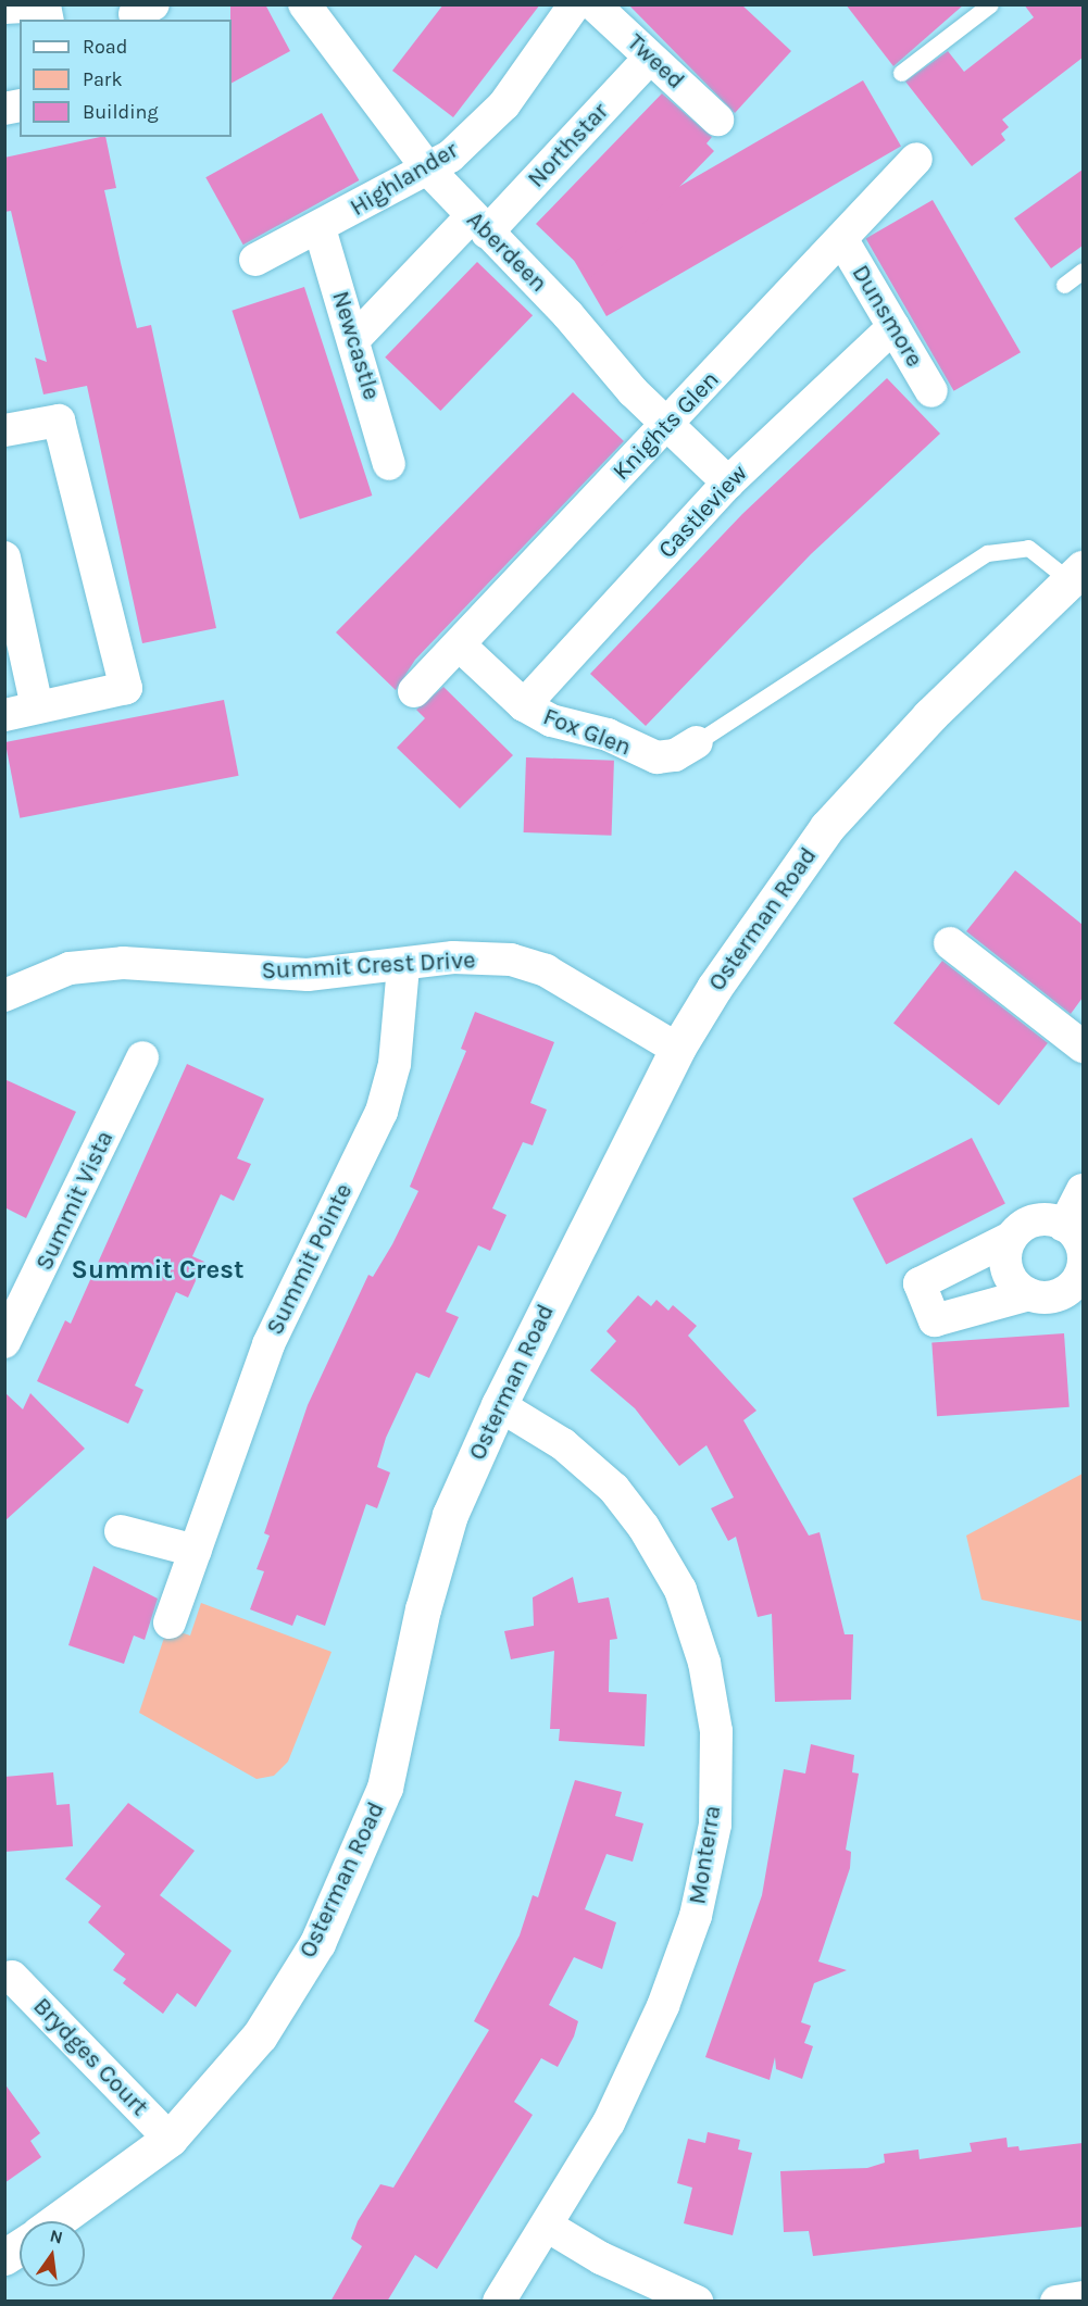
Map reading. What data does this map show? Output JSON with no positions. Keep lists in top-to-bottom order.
{
  "streets": {
    "street": [
      "Tweed",
      "Northstar",
      "Highlander",
      "Aberdeen",
      "Dunsmore",
      "Newcastle",
      "Knights Glen",
      "Castleview",
      "Fox Glen",
      "Osterman Road",
      "Summit Crest Drive",
      "Summit Vista",
      "Summit Pointe",
      "Monterra",
      "Brydges Court"
    ]
  },
  "crossings": [
    ["Tweed", "Northstar"],
    ["Northstar", "Aberdeen"],
    ["Northstar", "Newcastle"],
    ["Highlander", "Aberdeen"],
    ["Highlander", "Newcastle"],
    ["Aberdeen", "Knights Glen"],
    ["Aberdeen", "Castleview"],
    ["Dunsmore", "Knights Glen"],
    ["Dunsmore", "Castleview"],
    ["Knights Glen", "Fox Glen"],
    ["Castleview", "Fox Glen"],
    ["Osterman Road", "Summit Crest Drive"],
    ["Osterman Road", "Monterra"],
    ["Osterman Road", "Brydges Court"],
    ["Summit Crest Drive", "Summit Pointe"]
  ],
  "districts": ["Summit Crest"],
  "legend": ["Road", "Park", "Building"],
  "north": "top"
}
